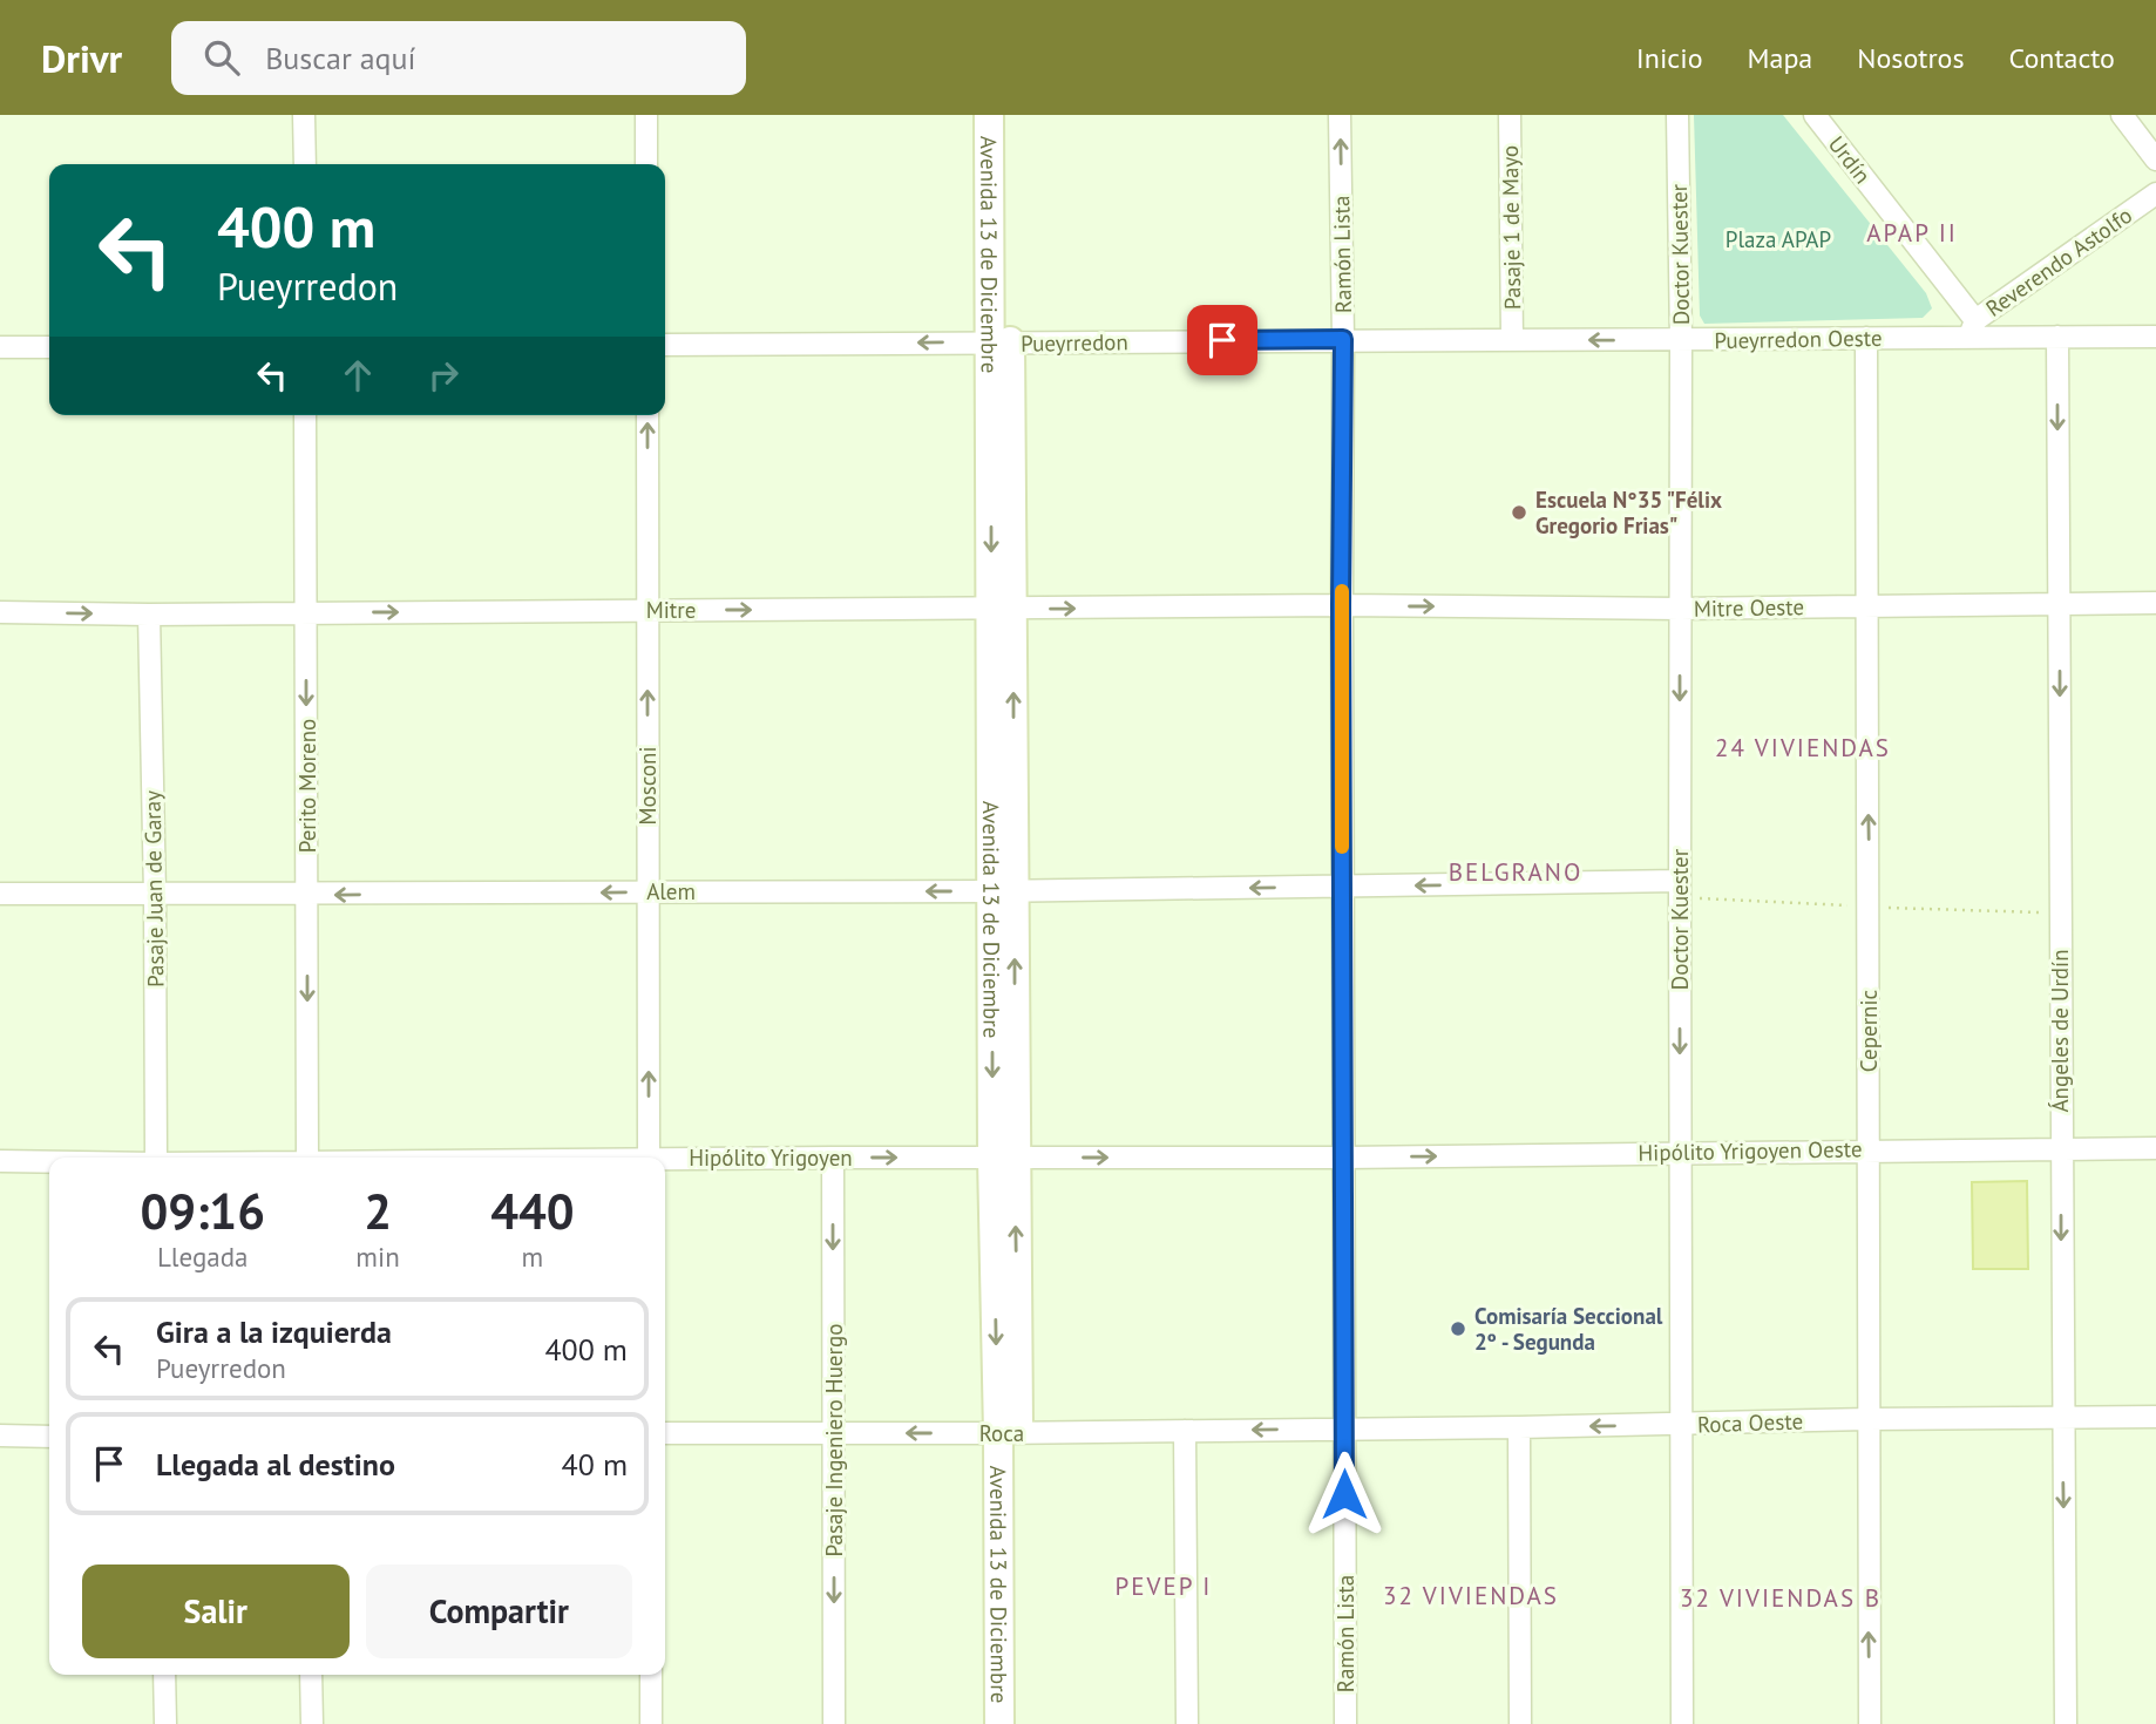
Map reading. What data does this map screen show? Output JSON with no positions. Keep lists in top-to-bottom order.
{
  "streets": {
    "street": [
      "Urdín",
      "Pasaje 1 de Mayo",
      "Avenida 13 de Diciembre",
      "Ramón Lista",
      "Doctor Kuester",
      "Reverendo Astolfo",
      "Pueyrredon Oeste",
      "Pueyrredon",
      "Mitre Oeste",
      "Mitre",
      "Perito Moreno",
      "Mosconi",
      "Pasaje Juan de Garay",
      "Alem",
      "Cepernic",
      "Ángeles de Urdín",
      "Hipólito Yrigoyen Oeste",
      "Hipólito Yrigoyen",
      "Roca Oeste",
      "Roca",
      "Pasaje Ingeniero Huergo"
    ]
  },
  "crossings": [
    ["Urdín", "Reverendo Astolfo"],
    ["Urdín", "Pueyrredon Oeste"],
    ["Pasaje 1 de Mayo", "Pueyrredon Oeste"],
    ["Avenida 13 de Diciembre", "Pueyrredon"],
    ["Avenida 13 de Diciembre", "Mitre"],
    ["Avenida 13 de Diciembre", "Alem"],
    ["Avenida 13 de Diciembre", "Hipólito Yrigoyen"],
    ["Avenida 13 de Diciembre", "Roca"],
    ["Ramón Lista", "Pueyrredon Oeste"],
    ["Ramón Lista", "Pueyrredon"],
    ["Ramón Lista", "Mitre Oeste"],
    ["Ramón Lista", "Mitre"],
    ["Ramón Lista", "Alem"],
    ["Ramón Lista", "Hipólito Yrigoyen Oeste"],
    ["Ramón Lista", "Hipólito Yrigoyen"],
    ["Ramón Lista", "Roca Oeste"],
    ["Ramón Lista", "Roca"],
    ["Doctor Kuester", "Pueyrredon Oeste"],
    ["Doctor Kuester", "Mitre Oeste"],
    ["Doctor Kuester", "Alem"],
    ["Doctor Kuester", "Hipólito Yrigoyen Oeste"],
    ["Doctor Kuester", "Roca Oeste"],
    ["Reverendo Astolfo", "Pueyrredon Oeste"],
    ["Pueyrredon Oeste", "Pueyrredon"],
    ["Pueyrredon Oeste", "Cepernic"],
    ["Pueyrredon Oeste", "Ángeles de Urdín"],
    ["Mitre Oeste", "Mitre"],
    ["Mitre Oeste", "Cepernic"],
    ["Mitre Oeste", "Ángeles de Urdín"],
    ["Mitre", "Perito Moreno"],
    ["Mitre", "Mosconi"],
    ["Mitre", "Pasaje Juan de Garay"],
    ["Perito Moreno", "Alem"],
    ["Mosconi", "Alem"],
    ["Pasaje Juan de Garay", "Alem"],
    ["Cepernic", "Hipólito Yrigoyen Oeste"],
    ["Cepernic", "Roca Oeste"],
    ["Ángeles de Urdín", "Hipólito Yrigoyen Oeste"],
    ["Ángeles de Urdín", "Roca Oeste"],
    ["Hipólito Yrigoyen Oeste", "Hipólito Yrigoyen"],
    ["Hipólito Yrigoyen", "Pasaje Ingeniero Huergo"],
    ["Roca Oeste", "Roca"],
    ["Roca", "Pasaje Ingeniero Huergo"]
  ],
  "one_way": [
    "Pueyrredon",
    "Mitre Oeste",
    "Mitre",
    "Perito Moreno",
    "Mosconi",
    "Alem",
    "Cepernic",
    "Ángeles de Urdín",
    "Hipólito Yrigoyen Oeste",
    "Hipólito Yrigoyen",
    "Roca",
    "Pasaje Ingeniero Huergo"
  ],
  "districts": [
    "APAP II",
    "24 VIVIENDAS",
    "BELGRANO",
    "PEVEP I",
    "32 VIVIENDAS",
    "32 VIVIENDAS B"
  ],
  "parks": ["Plaza APAP"],
  "places": ["Escuela N°35 \"Félix Gregorio Frias\"", "Comisaría Seccional 2º - Segunda"],
  "page": {
    "header": "Drivr",
    "search": "Buscar aquí",
    "nav": [
      "Inicio",
      "Mapa",
      "Nosotros",
      "Contacto"
    ],
    "turn": ["400 m", "Pueyrredon"],
    "eta": [
      "09:16",
      "Llegada",
      "2",
      "min",
      "440",
      "m"
    ],
    "list": [
      {
        "name": "Gira a la izquierda",
        "note": "Pueyrredon",
        "value": "400 m"
      },
      {
        "name": "Llegada al destino",
        "value": "40 m"
      }
    ],
    "buttons": ["Salir", "Compartir"]
  }
}
